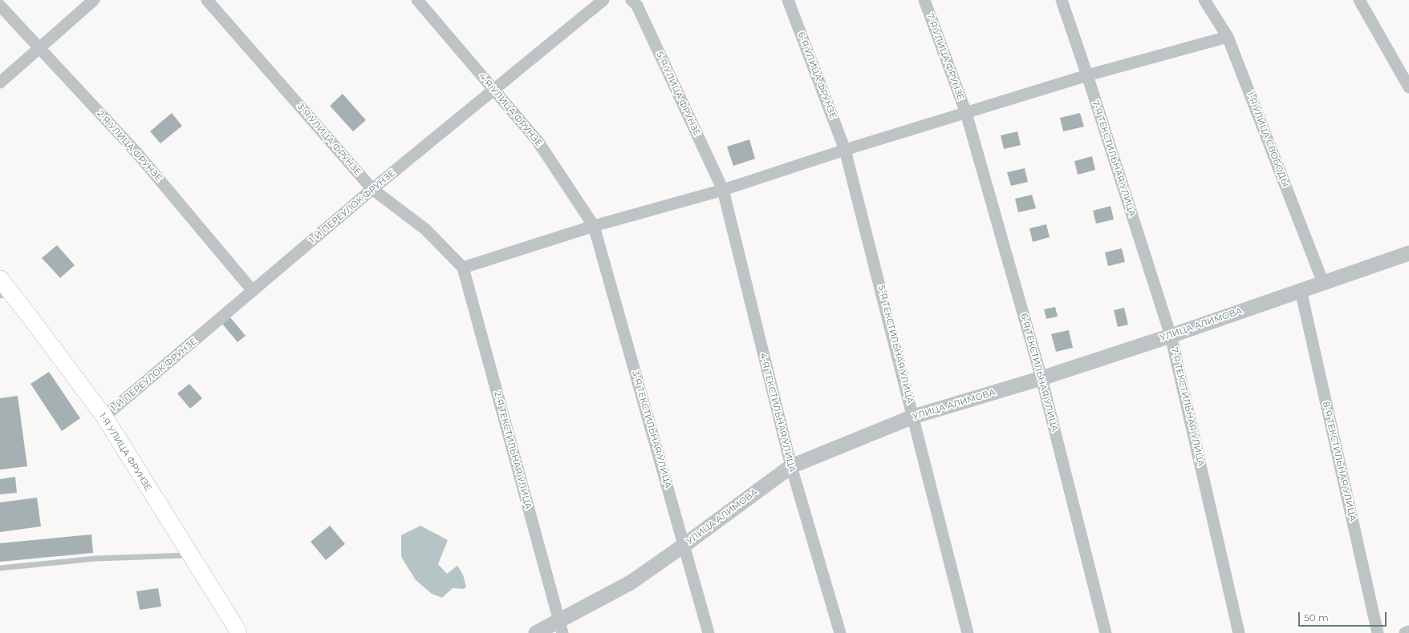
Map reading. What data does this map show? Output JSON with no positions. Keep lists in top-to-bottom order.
{
  "streets": {
    "main road": ["1-Я УЛИЦА ФРУНЗЕ"],
    "street": [
      "7-Я УЛИЦА ФРУНЗЕ",
      "6-Я УЛИЦА ФРУНЗЕ",
      "5-Я УЛИЦА ФРУНЗЕ",
      "4-Я УЛИЦА ФРУНЗЕ",
      "3-Я УЛИЦА ФРУНЗЕ",
      "1-Я УЛИЦА СВОБОДЫ",
      "2-Я УЛИЦА ФРУНЗЕ",
      "7-Я ТЕКСТИЛЬНАЯ УЛИЦА",
      "1-Й ПЕРЕУЛОК ФРУНЗЕ",
      "УЛИЦА АЛИМОВА",
      "5-Я ТЕКСТИЛЬНАЯ УЛИЦА",
      "6-Я ТЕКСТИЛЬНАЯ УЛИЦА",
      "4-Я ТЕКСТИЛЬНАЯ УЛИЦА",
      "3-Я ТЕКСТИЛЬНАЯ УЛИЦА",
      "2-Я ТЕКСТИЛЬНАЯ УЛИЦА",
      "8-Я ТЕКСТИЛЬНАЯ УЛИЦА"
    ]
  },
  "crossings": [
    ["7-Я УЛИЦА ФРУНЗЕ", "6-Я ТЕКСТИЛЬНАЯ УЛИЦА"],
    ["6-Я УЛИЦА ФРУНЗЕ", "5-Я ТЕКСТИЛЬНАЯ УЛИЦА"],
    ["5-Я УЛИЦА ФРУНЗЕ", "4-Я ТЕКСТИЛЬНАЯ УЛИЦА"],
    ["4-Я УЛИЦА ФРУНЗЕ", "1-Й ПЕРЕУЛОК ФРУНЗЕ"],
    ["4-Я УЛИЦА ФРУНЗЕ", "3-Я ТЕКСТИЛЬНАЯ УЛИЦА"],
    ["3-Я УЛИЦА ФРУНЗЕ", "1-Й ПЕРЕУЛОК ФРУНЗЕ"],
    ["3-Я УЛИЦА ФРУНЗЕ", "2-Я ТЕКСТИЛЬНАЯ УЛИЦА"],
    ["1-Я УЛИЦА СВОБОДЫ", "УЛИЦА АЛИМОВА"],
    ["2-Я УЛИЦА ФРУНЗЕ", "1-Й ПЕРЕУЛОК ФРУНЗЕ"],
    ["7-Я ТЕКСТИЛЬНАЯ УЛИЦА", "УЛИЦА АЛИМОВА"],
    ["1-Й ПЕРЕУЛОК ФРУНЗЕ", "1-Я УЛИЦА ФРУНЗЕ"],
    ["УЛИЦА АЛИМОВА", "5-Я ТЕКСТИЛЬНАЯ УЛИЦА"],
    ["УЛИЦА АЛИМОВА", "6-Я ТЕКСТИЛЬНАЯ УЛИЦА"],
    ["УЛИЦА АЛИМОВА", "4-Я ТЕКСТИЛЬНАЯ УЛИЦА"],
    ["УЛИЦА АЛИМОВА", "3-Я ТЕКСТИЛЬНАЯ УЛИЦА"],
    ["УЛИЦА АЛИМОВА", "2-Я ТЕКСТИЛЬНАЯ УЛИЦА"],
    ["УЛИЦА АЛИМОВА", "8-Я ТЕКСТИЛЬНАЯ УЛИЦА"]
  ],
  "scale_bar": "50 m"
}
